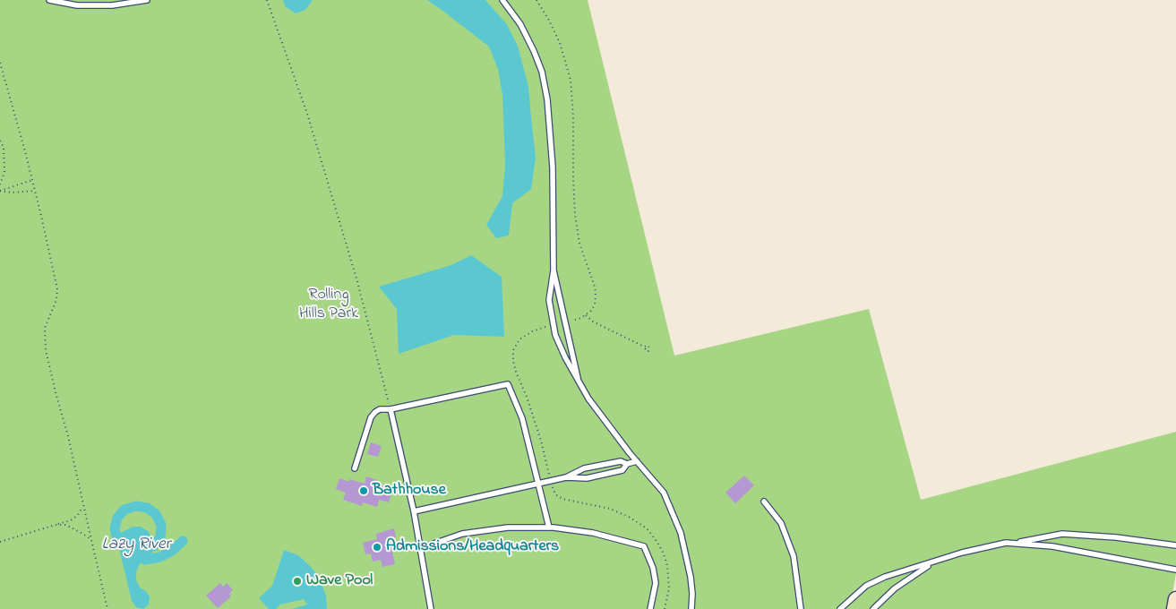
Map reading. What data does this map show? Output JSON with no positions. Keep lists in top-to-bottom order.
{
  "water": ["Lazy River"],
  "parks": ["Rolling Hills Park"],
  "places": ["Bathhouse", "Admissions/Headquarters", "Wave Pool"]
}
